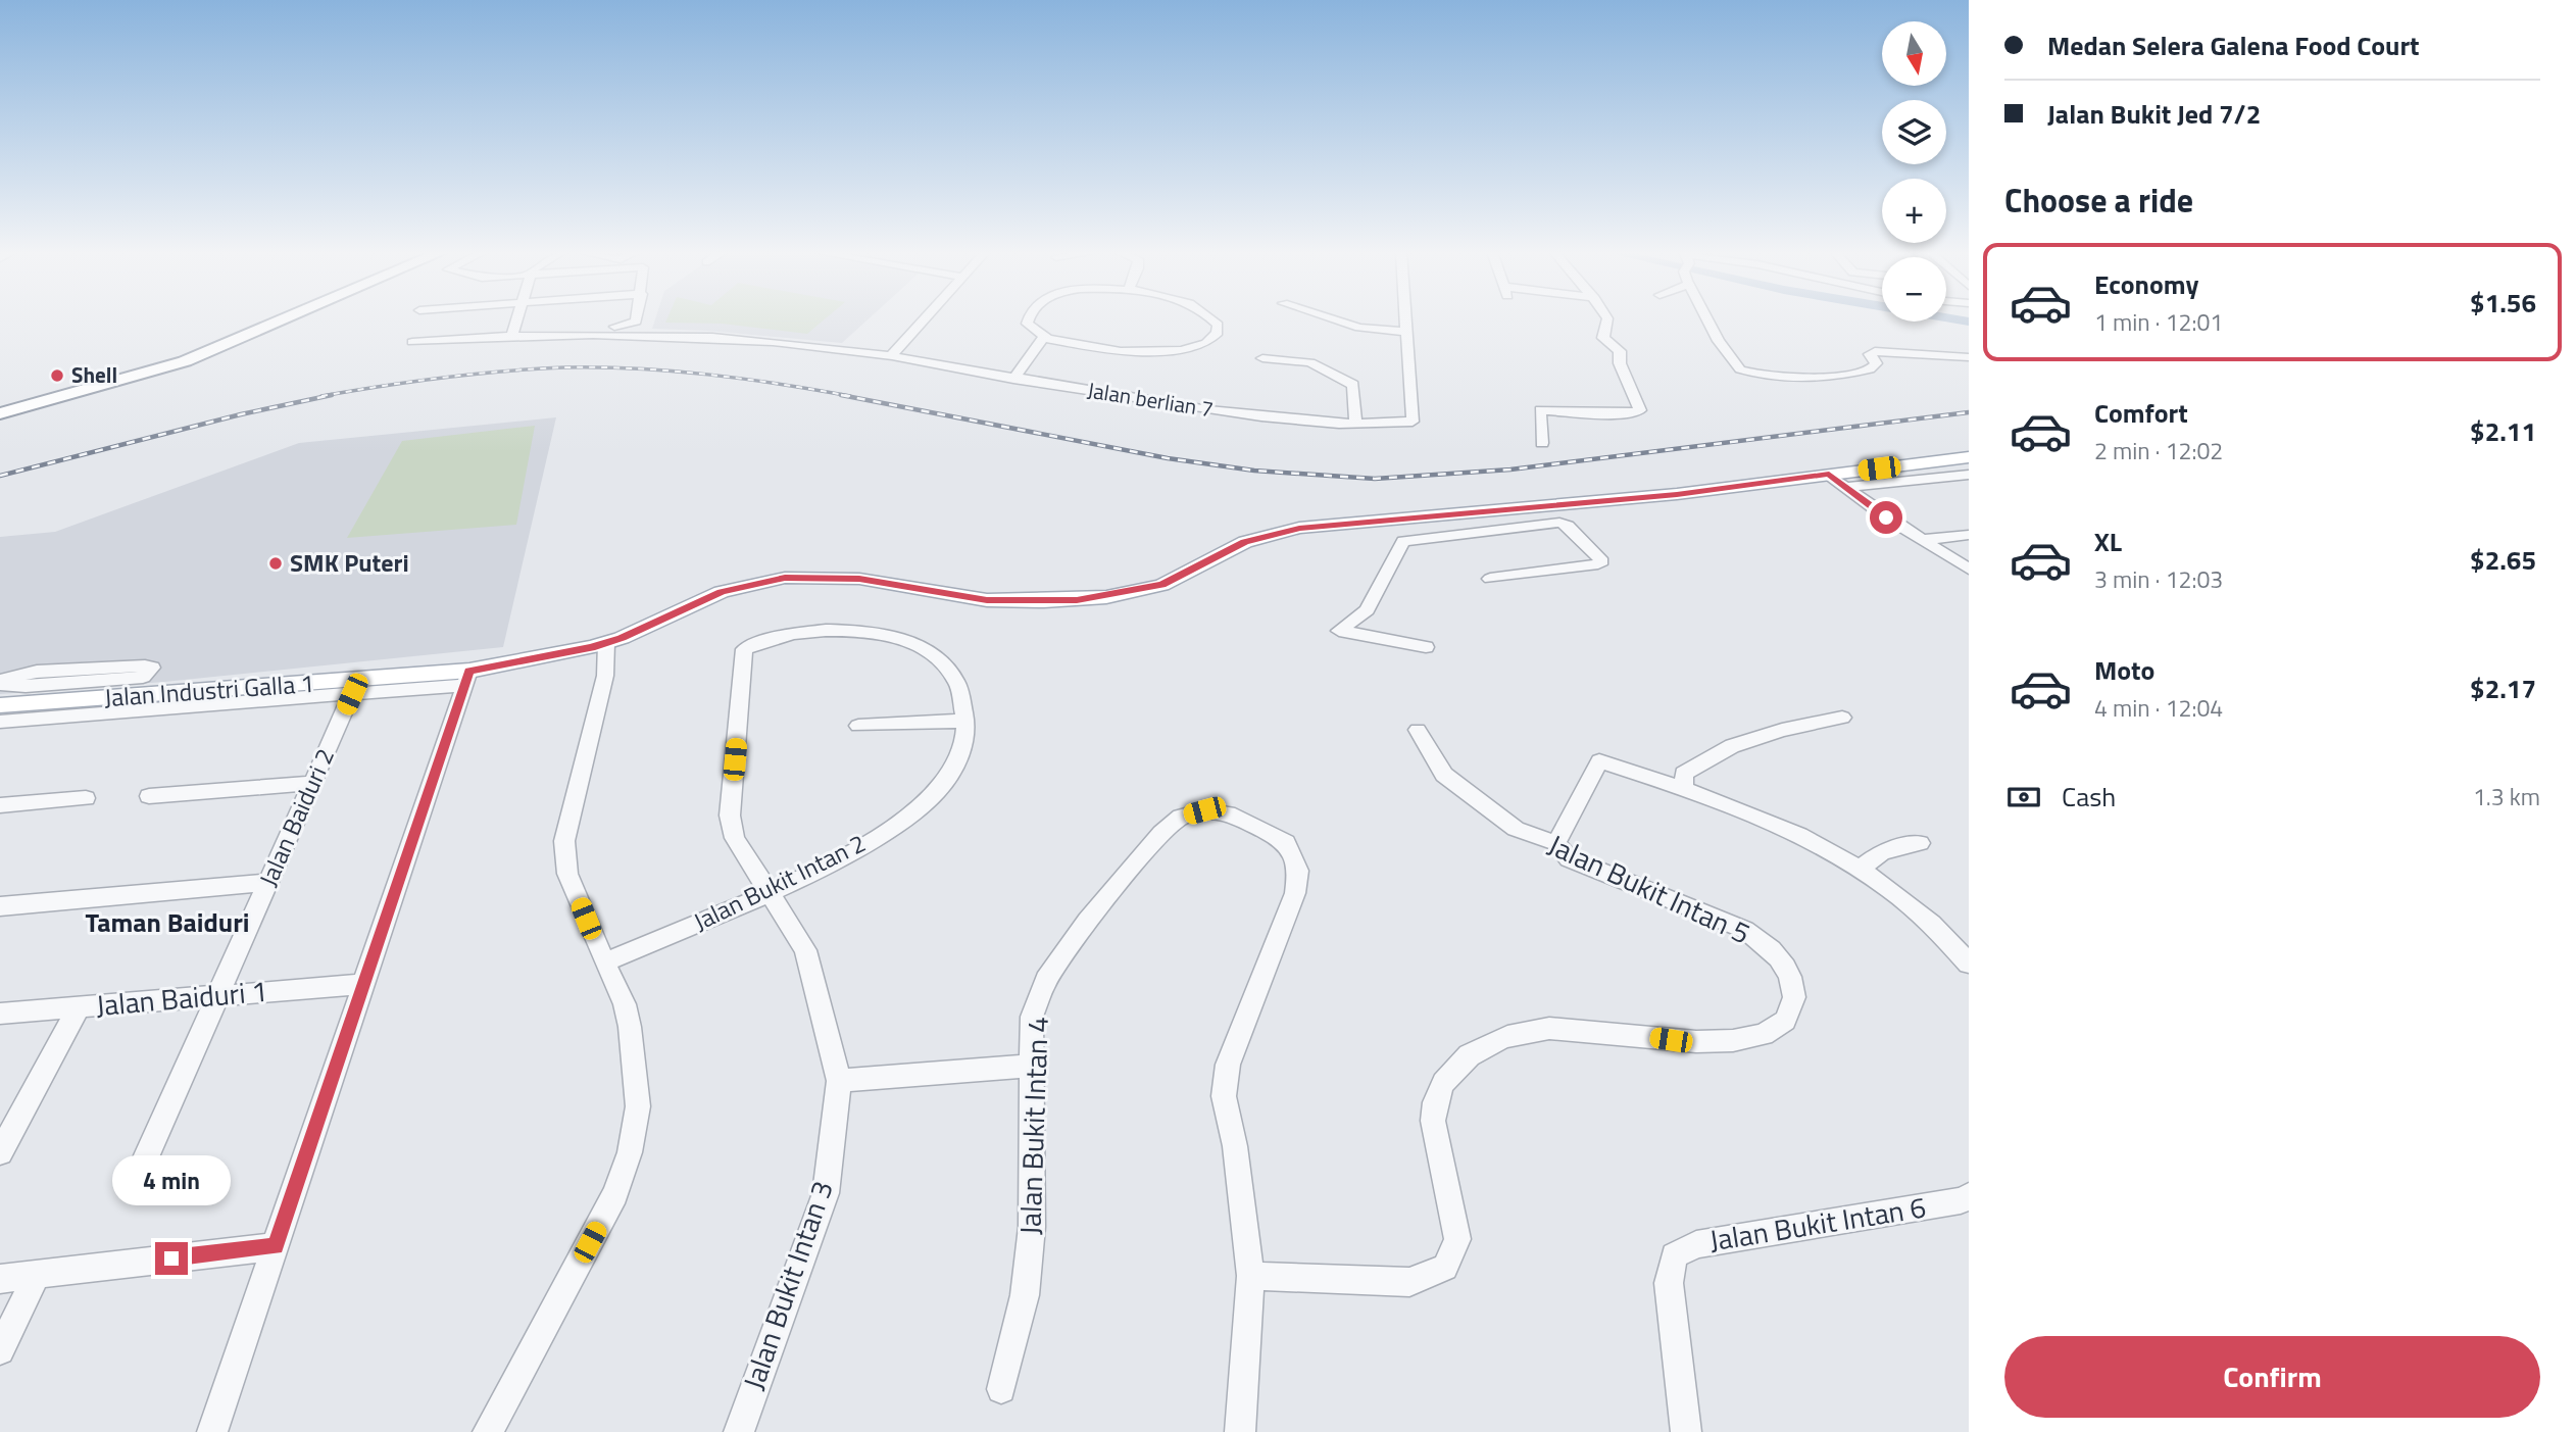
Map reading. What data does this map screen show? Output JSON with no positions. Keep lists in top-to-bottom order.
{
  "streets": {
    "main road": ["Jalan Industri Galla 1"],
    "street": [
      "Jalan berlian 7",
      "Jalan Baiduri 2",
      "Jalan Bukit Intan 2",
      "Jalan Bukit Intan 5",
      "Jalan Baiduri 1",
      "Jalan Bukit Intan 4",
      "Jalan Bukit Intan 6",
      "Jalan Bukit Intan 3"
    ]
  },
  "crossings": [
    ["Jalan Industri Galla 1", "Jalan Baiduri 2"],
    ["Jalan Baiduri 2", "Jalan Baiduri 1"],
    ["Jalan Bukit Intan 2", "Jalan Bukit Intan 3"],
    ["Jalan Bukit Intan 5", "Jalan Bukit Intan 4"]
  ],
  "districts": ["Taman Baiduri"],
  "places": ["Shell", "SMK Puteri"],
  "north": "bottom",
  "page": {
    "banner": ["Medan Selera Galena Food Court", "Jalan Bukit Jed 7/2"],
    "map_buttons": ["+", "−"],
    "heading": "Choose a ride",
    "list": [
      {
        "name": "Economy",
        "note": "1 min · 12:01",
        "value": "$1.56"
      },
      {
        "name": "Comfort",
        "note": "2 min · 12:02",
        "value": "$2.11"
      },
      {
        "name": "XL",
        "note": "3 min · 12:03",
        "value": "$2.65"
      },
      {
        "name": "Moto",
        "note": "4 min · 12:04",
        "value": "$2.17"
      }
    ],
    "pay": ["Cash", "1.3 km"],
    "bubble": "4 min",
    "buttons": "Confirm"
  }
}
